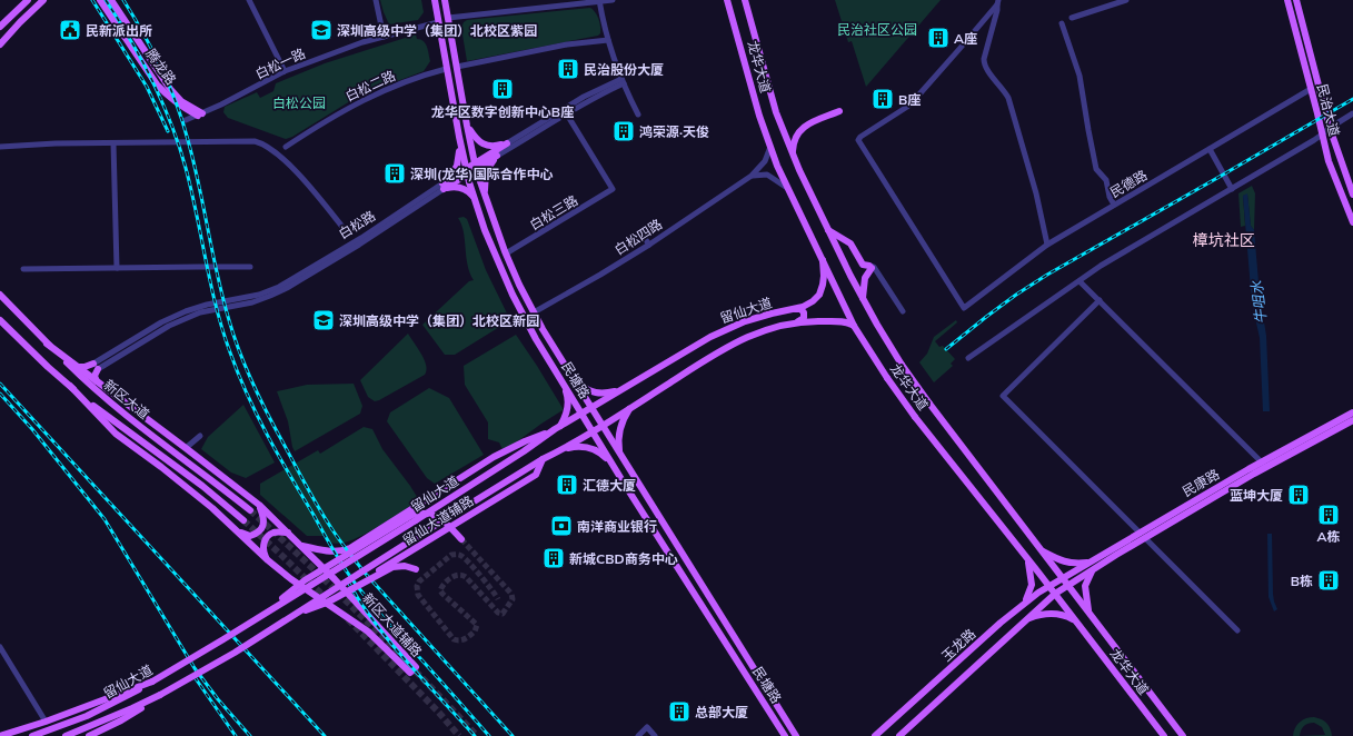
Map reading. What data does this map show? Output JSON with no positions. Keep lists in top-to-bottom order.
{
  "streets": {
    "main road": [
      "腾龙路",
      "龙华大道",
      "民治大道",
      "白松路",
      "留仙大道",
      "民塘路",
      "新区大道",
      "民康路",
      "留仙大道辅路",
      "新区大道辅路",
      "玉龙路"
    ],
    "street": [
      "白松一路",
      "白松二路",
      "民德路",
      "白松三路",
      "白松四路"
    ]
  },
  "crossings": [
    ["白松一路", "腾龙路"],
    ["白松一路", "民塘路"],
    ["龙华大道", "白松四路"],
    ["龙华大道", "留仙大道"],
    ["龙华大道", "民康路"],
    ["龙华大道", "玉龙路"],
    ["白松二路", "民塘路"],
    ["民治大道", "民德路"],
    ["白松三路", "白松路"],
    ["白松三路", "民塘路"],
    ["白松路", "民塘路"],
    ["白松四路", "民塘路"],
    ["留仙大道", "民塘路"],
    ["留仙大道", "留仙大道辅路"],
    ["新区大道", "新区大道辅路"],
    ["民康路", "玉龙路"],
    ["留仙大道辅路", "新区大道辅路"]
  ],
  "districts": ["樟坑社区"],
  "water": ["牛咀水"],
  "parks": ["民治社区公园", "白松公园"],
  "places": {
    "public building": ["民新派出所"],
    "school or university": ["深圳高级中学（集团）北校区紫园", "深圳高级中学（集团）北校区新园"],
    "building": [
      "A座",
      "民治股份大厦",
      "龙华区数字创新中心B座",
      "B座",
      "鸿荣源·天俊",
      "深圳(龙华)国际合作中心",
      "汇德大厦",
      "蓝坤大厦",
      "A栋",
      "新城CBD商务中心",
      "B栋",
      "总部大厦"
    ],
    "bank": ["南洋商业银行"]
  }
}
